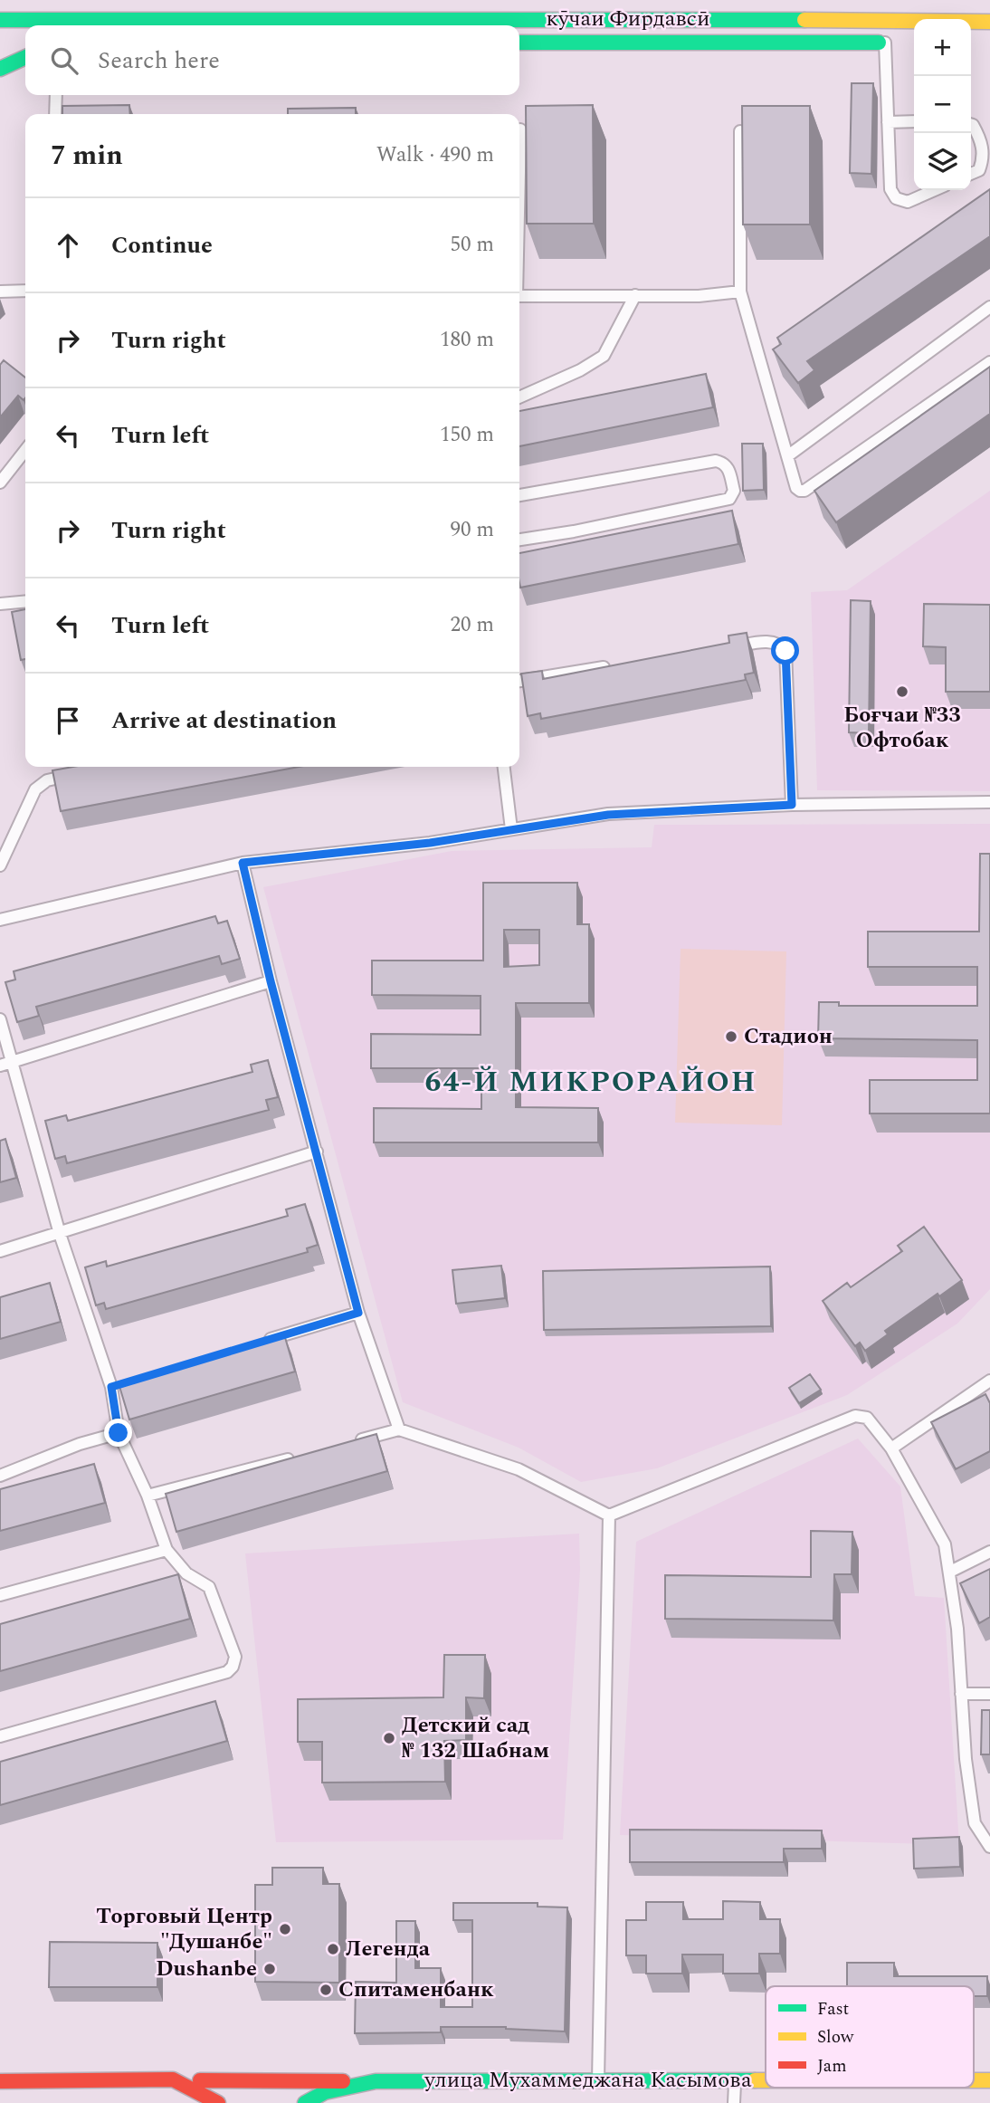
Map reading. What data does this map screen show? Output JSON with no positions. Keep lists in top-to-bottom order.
{
  "streets": {
    "street": ["кӯчаи Фирдавсӣ", "улица Мухаммеджана Касымова"]
  },
  "districts": ["64-Й МИКРОРАЙОН"],
  "places": [
    "Боғчаи №33 Офтобак",
    "Стадион",
    "Детский сад № 132 Шабнам",
    "Торговый Центр \"Душанбе\"",
    "Легенда",
    "Dushanbe",
    "Спитаменбанк"
  ],
  "legend": ["Fast", "Slow", "Jam"],
  "page": {
    "map_buttons": ["+", "−"],
    "search": "Search here",
    "heading": ["7 min", "Walk · 490 m"],
    "list": [
      ["Continue", "50 m"],
      ["Turn right", "180 m"],
      ["Turn left", "150 m"],
      ["Turn right", "90 m"],
      ["Turn left", "20 m"],
      "Arrive at destination"
    ]
  }
}
